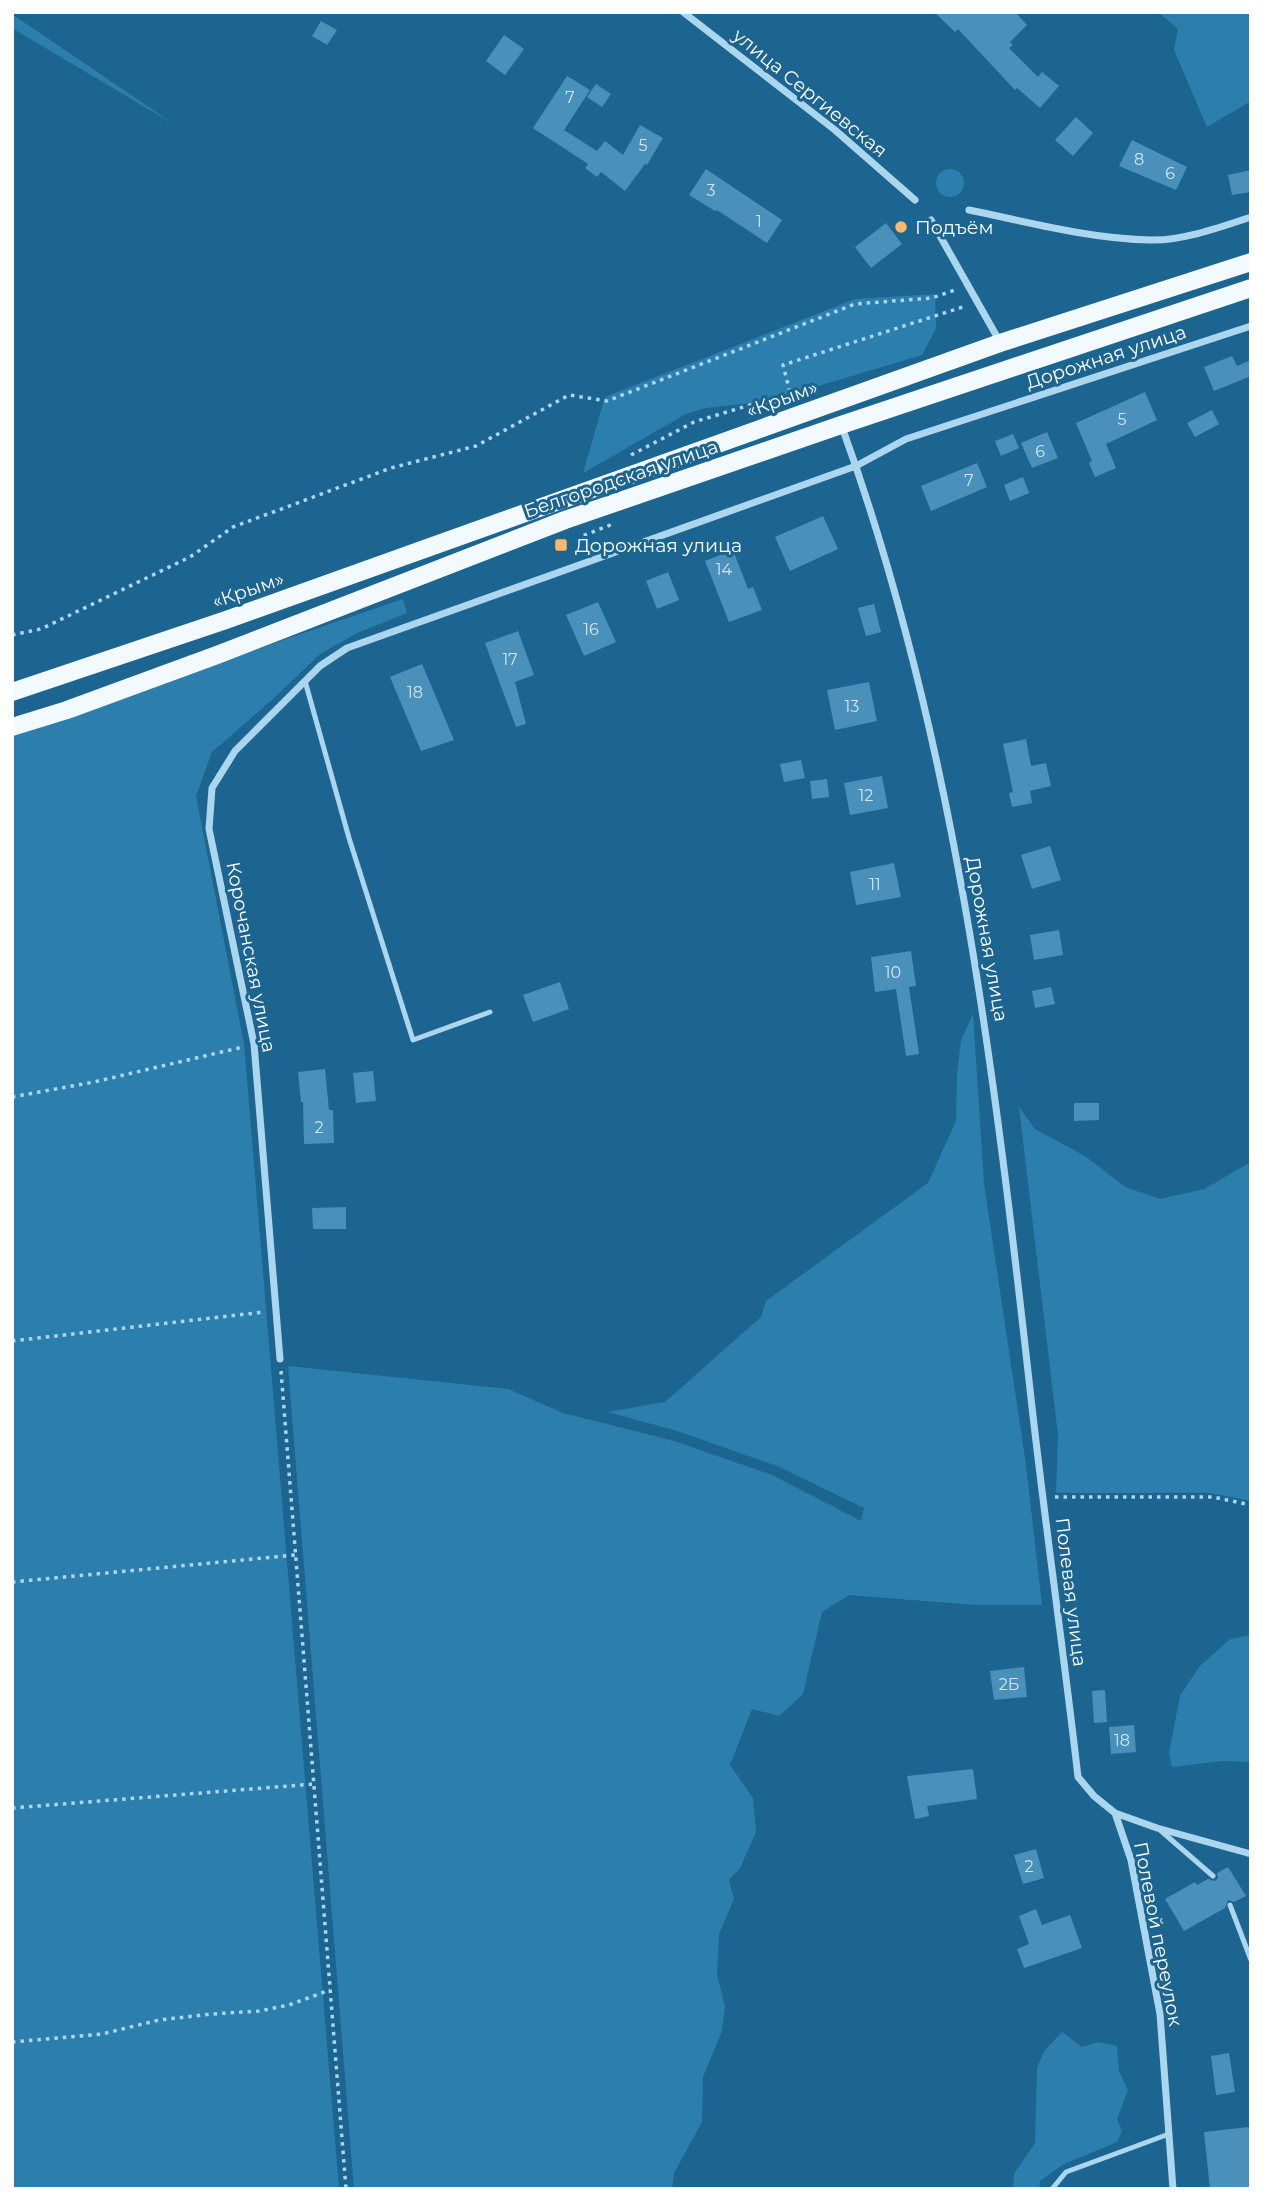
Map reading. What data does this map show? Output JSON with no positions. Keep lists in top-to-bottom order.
{
  "streets": {
    "main road": ["«Крым»", "Белгородская улица"],
    "street": [
      "улица Сергиевская",
      "Дорожная улица",
      "Корочанская улица",
      "Полевая улица",
      "Полевой переулок"
    ]
  },
  "crossings": [
    ["Дорожная улица", "Белгородская улица"],
    ["Дорожная улица", "Корочанская улица"],
    ["Дорожная улица", "Полевая улица"],
    ["Полевая улица", "Полевой переулок"]
  ],
  "places": {
    "other": ["Подъём"],
    "transit": ["Дорожная улица"]
  },
  "house_numbers": [
    "7",
    "5",
    "8",
    "6",
    "3",
    "1",
    "5",
    "6",
    "7",
    "14",
    "16",
    "17",
    "18",
    "13",
    "12",
    "11",
    "10",
    "2",
    "2Б",
    "18",
    "2"
  ]
}
